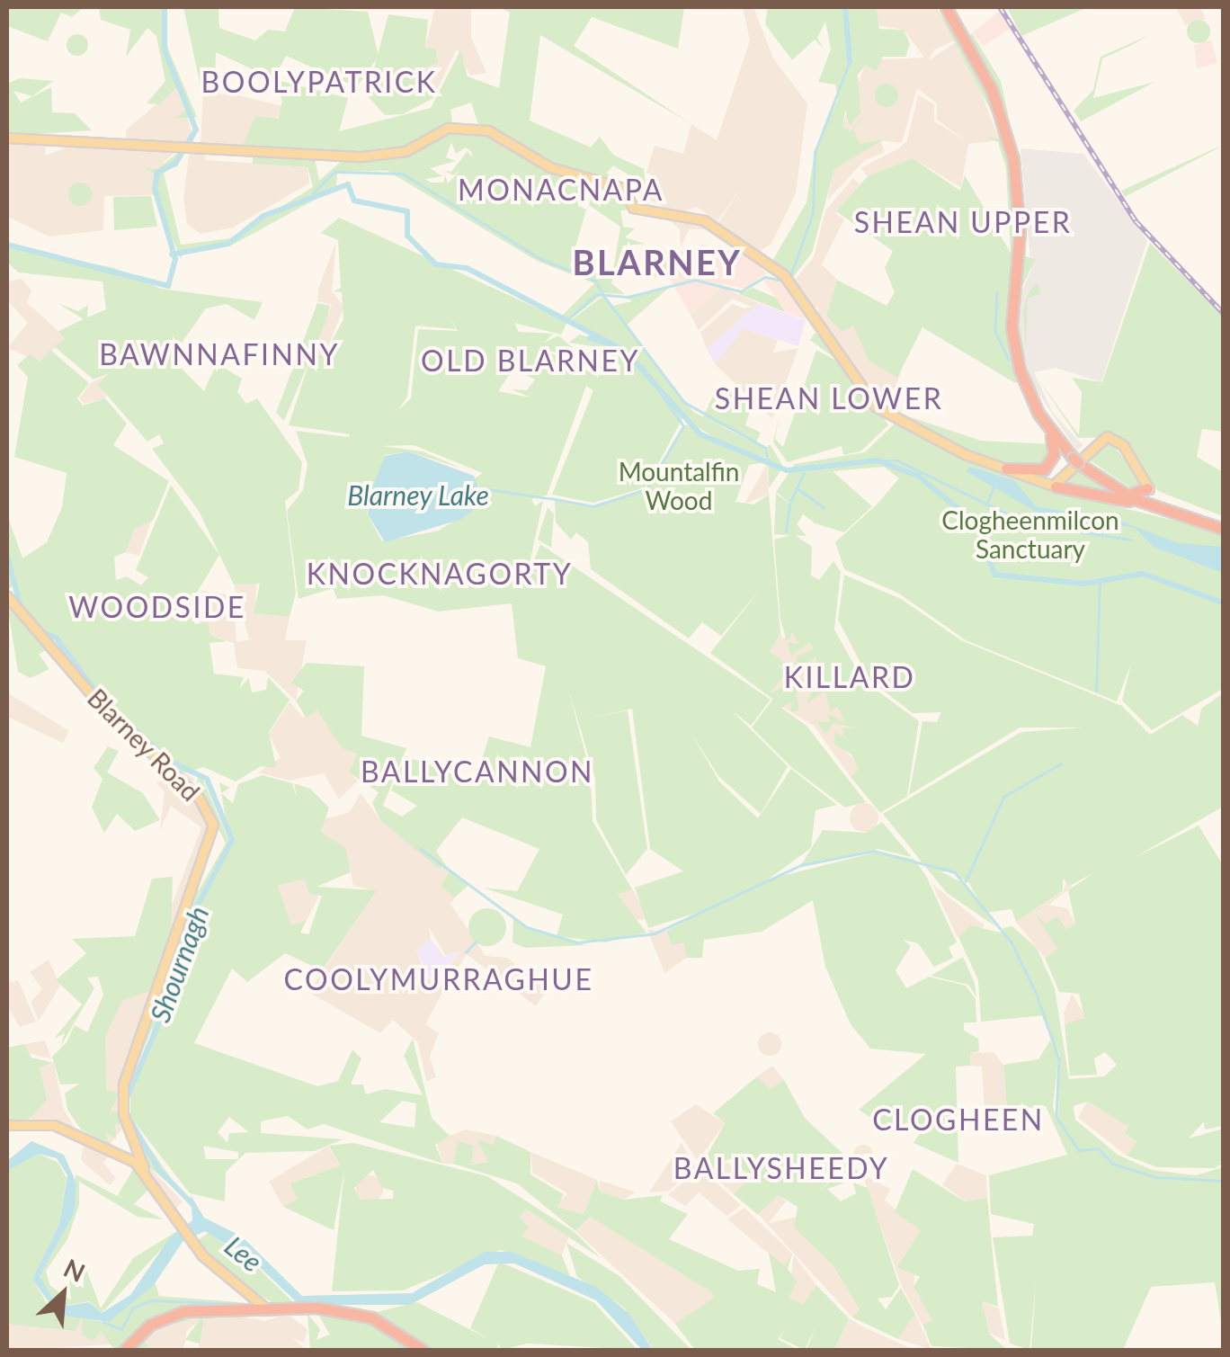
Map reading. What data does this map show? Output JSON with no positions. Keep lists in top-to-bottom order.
{
  "streets": {
    "main road": ["Blarney Road"]
  },
  "districts": [
    "BOOLYPATRICK",
    "MONACNAPA",
    "SHEAN UPPER",
    "BLARNEY",
    "BAWNNAFINNY",
    "OLD BLARNEY",
    "SHEAN LOWER",
    "KNOCKNAGORTY",
    "WOODSIDE",
    "KILLARD",
    "BALLYCANNON",
    "COOLYMURRAGHUE",
    "CLOGHEEN",
    "BALLYSHEEDY"
  ],
  "water": ["Blarney Lake", "Shournagh", "Lee"],
  "parks": ["Mountalfin Wood", "Clogheenmilcon Sanctuary"],
  "north": "top right"
}
